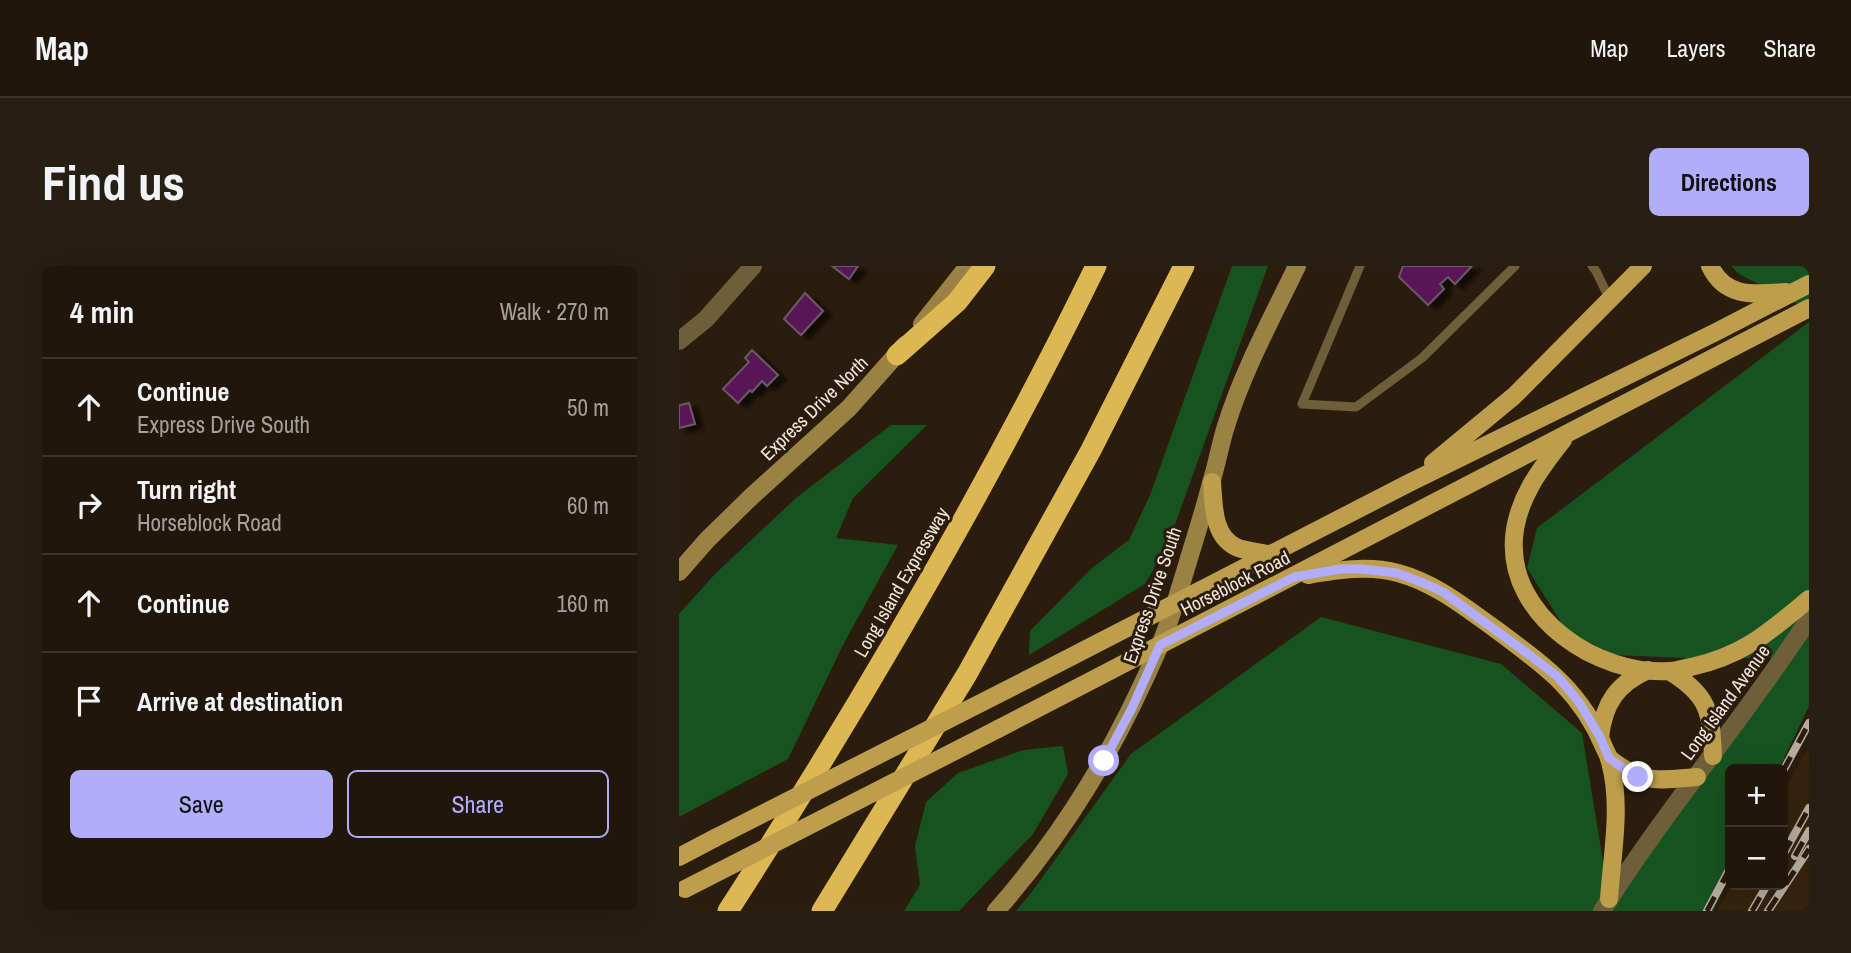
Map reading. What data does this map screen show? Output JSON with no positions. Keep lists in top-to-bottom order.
{
  "streets": {
    "highway": ["Long Island Expressway"],
    "main road": ["Express Drive North", "Horseblock Road", "Express Drive South"],
    "street": ["Long Island Avenue"]
  },
  "crossings": [
    ["Horseblock Road", "Express Drive South"]
  ],
  "page": {
    "header": "Map",
    "nav": ["Map", "Layers", "Share"],
    "buttons": [
      "Directions",
      ["Save", "Share"]
    ],
    "title": "Find us",
    "heading": ["4 min", "Walk · 270 m"],
    "list": [
      ["Continue", "Express Drive South", "50 m"],
      ["Turn right", "Horseblock Road", "60 m"],
      ["Continue", "160 m"],
      "Arrive at destination"
    ],
    "map_buttons": ["+", "−"]
  }
}
